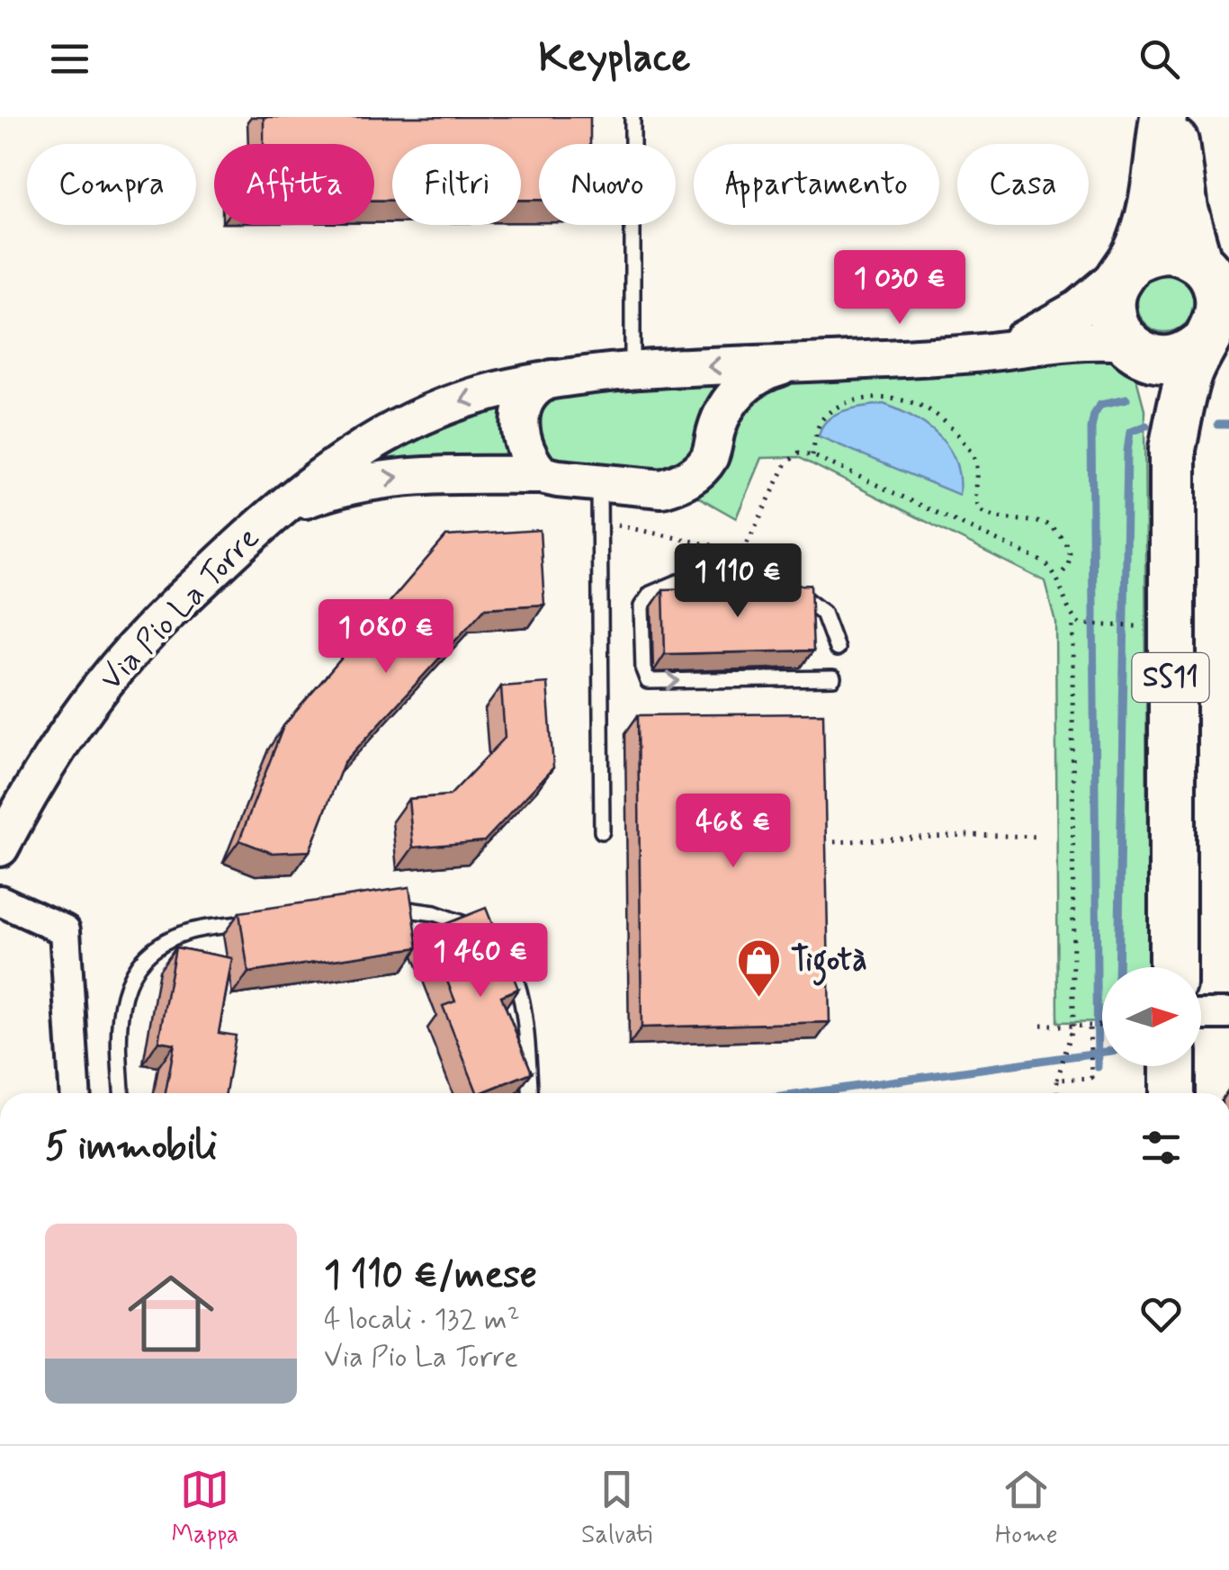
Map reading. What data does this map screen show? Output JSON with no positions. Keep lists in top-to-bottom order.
{
  "streets": {
    "main road": ["SS11"],
    "street": ["Via Pio La Torre"]
  },
  "crossings": [
    ["Via Pio La Torre", "SS11"]
  ],
  "places": {
    "shop": ["Tigotà"]
  },
  "north": "right",
  "page": {
    "header": "Keyplace",
    "chip": [
      "Compra",
      "Affitta",
      "Filtri",
      "Nuovo",
      "Appartamento",
      "Casa"
    ],
    "price": [
      "1 030 €",
      "1 110 €",
      "1 080 €",
      "468 €",
      "1 460 €"
    ],
    "heading": "5 immobili",
    "list": [
      {
        "name": "1 110 €/mese",
        "note": "4 locali · 132 m² · Via Pio La Torre"
      }
    ],
    "tabs": ["Mappa", "Salvati", "Home"]
  }
}
